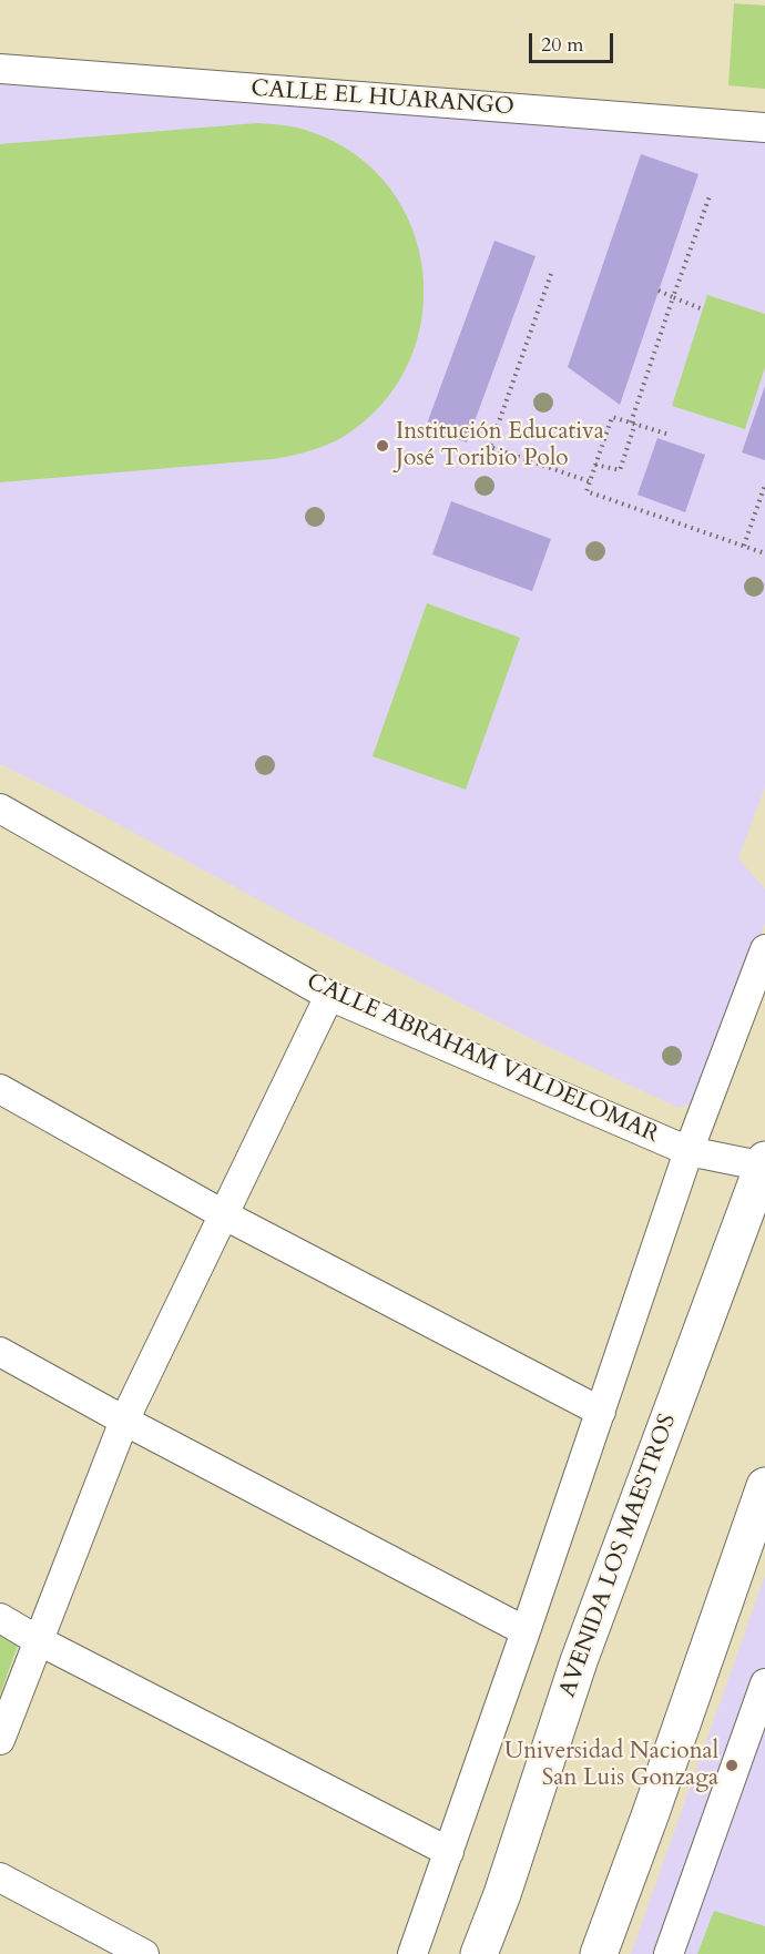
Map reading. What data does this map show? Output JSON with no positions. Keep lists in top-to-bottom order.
{
  "streets": {
    "highway": ["AVENIDA LOS MAESTROS"],
    "street": ["CALLE EL HUARANGO", "CALLE ABRAHAM VALDELOMAR"]
  },
  "crossings": [
    ["CALLE ABRAHAM VALDELOMAR", "AVENIDA LOS MAESTROS"]
  ],
  "places": ["Institución Educativa José Toribio Polo", "Universidad Nacional San Luis Gonzaga"],
  "scale_bar": "20 m"
}
